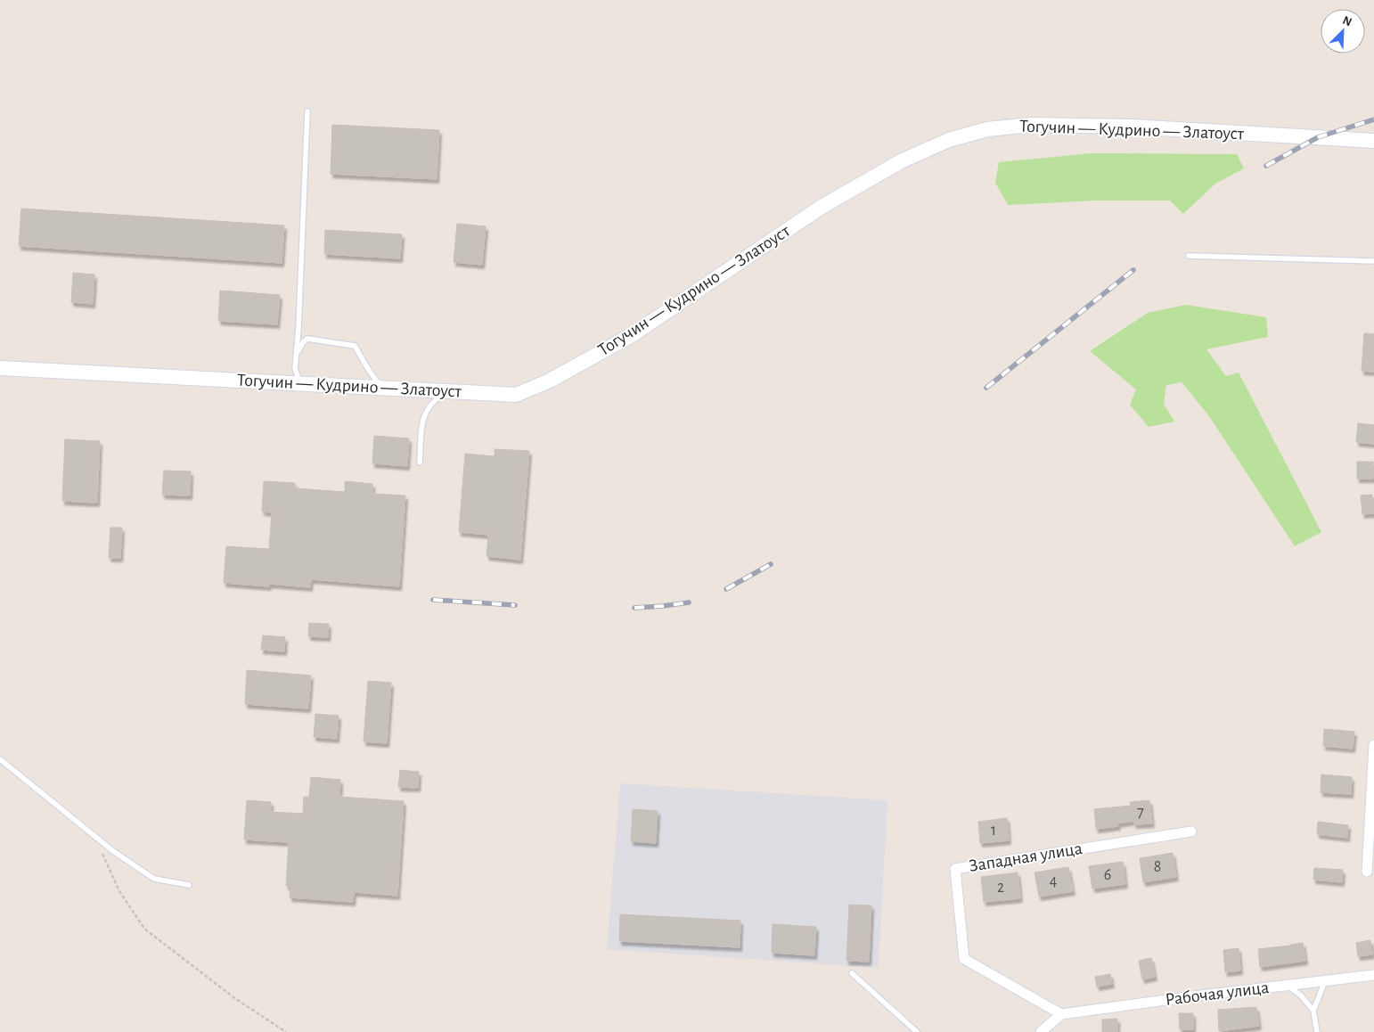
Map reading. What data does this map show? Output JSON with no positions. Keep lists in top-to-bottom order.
{
  "streets": {
    "street": ["Тогучин — Кудрино — Златоуст", "Западная улица", "Рабочая улица"]
  },
  "crossings": [
    ["Западная улица", "Рабочая улица"]
  ],
  "house_numbers": [
    "7",
    "1",
    "8",
    "6",
    "4",
    "2"
  ],
  "north": "top right"
}
